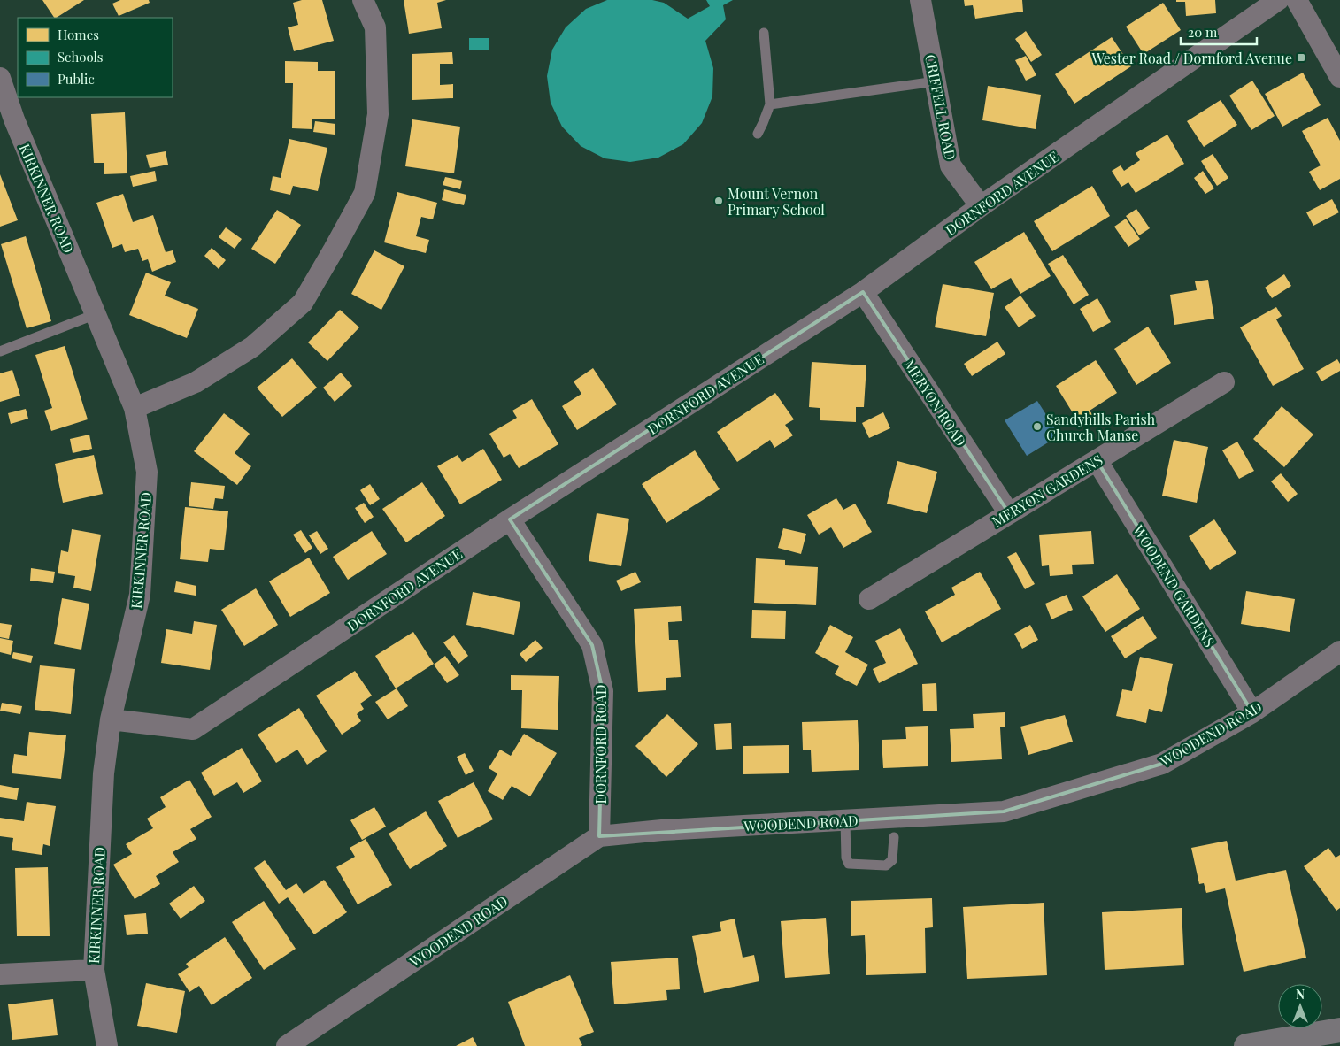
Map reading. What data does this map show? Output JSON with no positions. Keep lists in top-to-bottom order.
{
  "streets": {
    "street": [
      "CRIFFELL ROAD",
      "DORNFORD AVENUE",
      "KIRKINNER ROAD",
      "MERYON ROAD",
      "MERYON GARDENS",
      "WOODEND GARDENS",
      "WOODEND ROAD",
      "DORNFORD ROAD"
    ]
  },
  "crossings": [
    ["CRIFFELL ROAD", "DORNFORD AVENUE"],
    ["DORNFORD AVENUE", "KIRKINNER ROAD"],
    ["DORNFORD AVENUE", "MERYON ROAD"],
    ["DORNFORD AVENUE", "DORNFORD ROAD"],
    ["MERYON ROAD", "MERYON GARDENS"],
    ["MERYON GARDENS", "WOODEND GARDENS"],
    ["WOODEND GARDENS", "WOODEND ROAD"],
    ["WOODEND ROAD", "DORNFORD ROAD"]
  ],
  "places": {
    "transit": ["Wester Road / Dornford Avenue"],
    "other": ["Mount Vernon Primary School", "Sandyhills Parish Church Manse"]
  },
  "legend": ["Homes", "Schools", "Public"],
  "scale_bar": "20 m",
  "north": "top"
}
